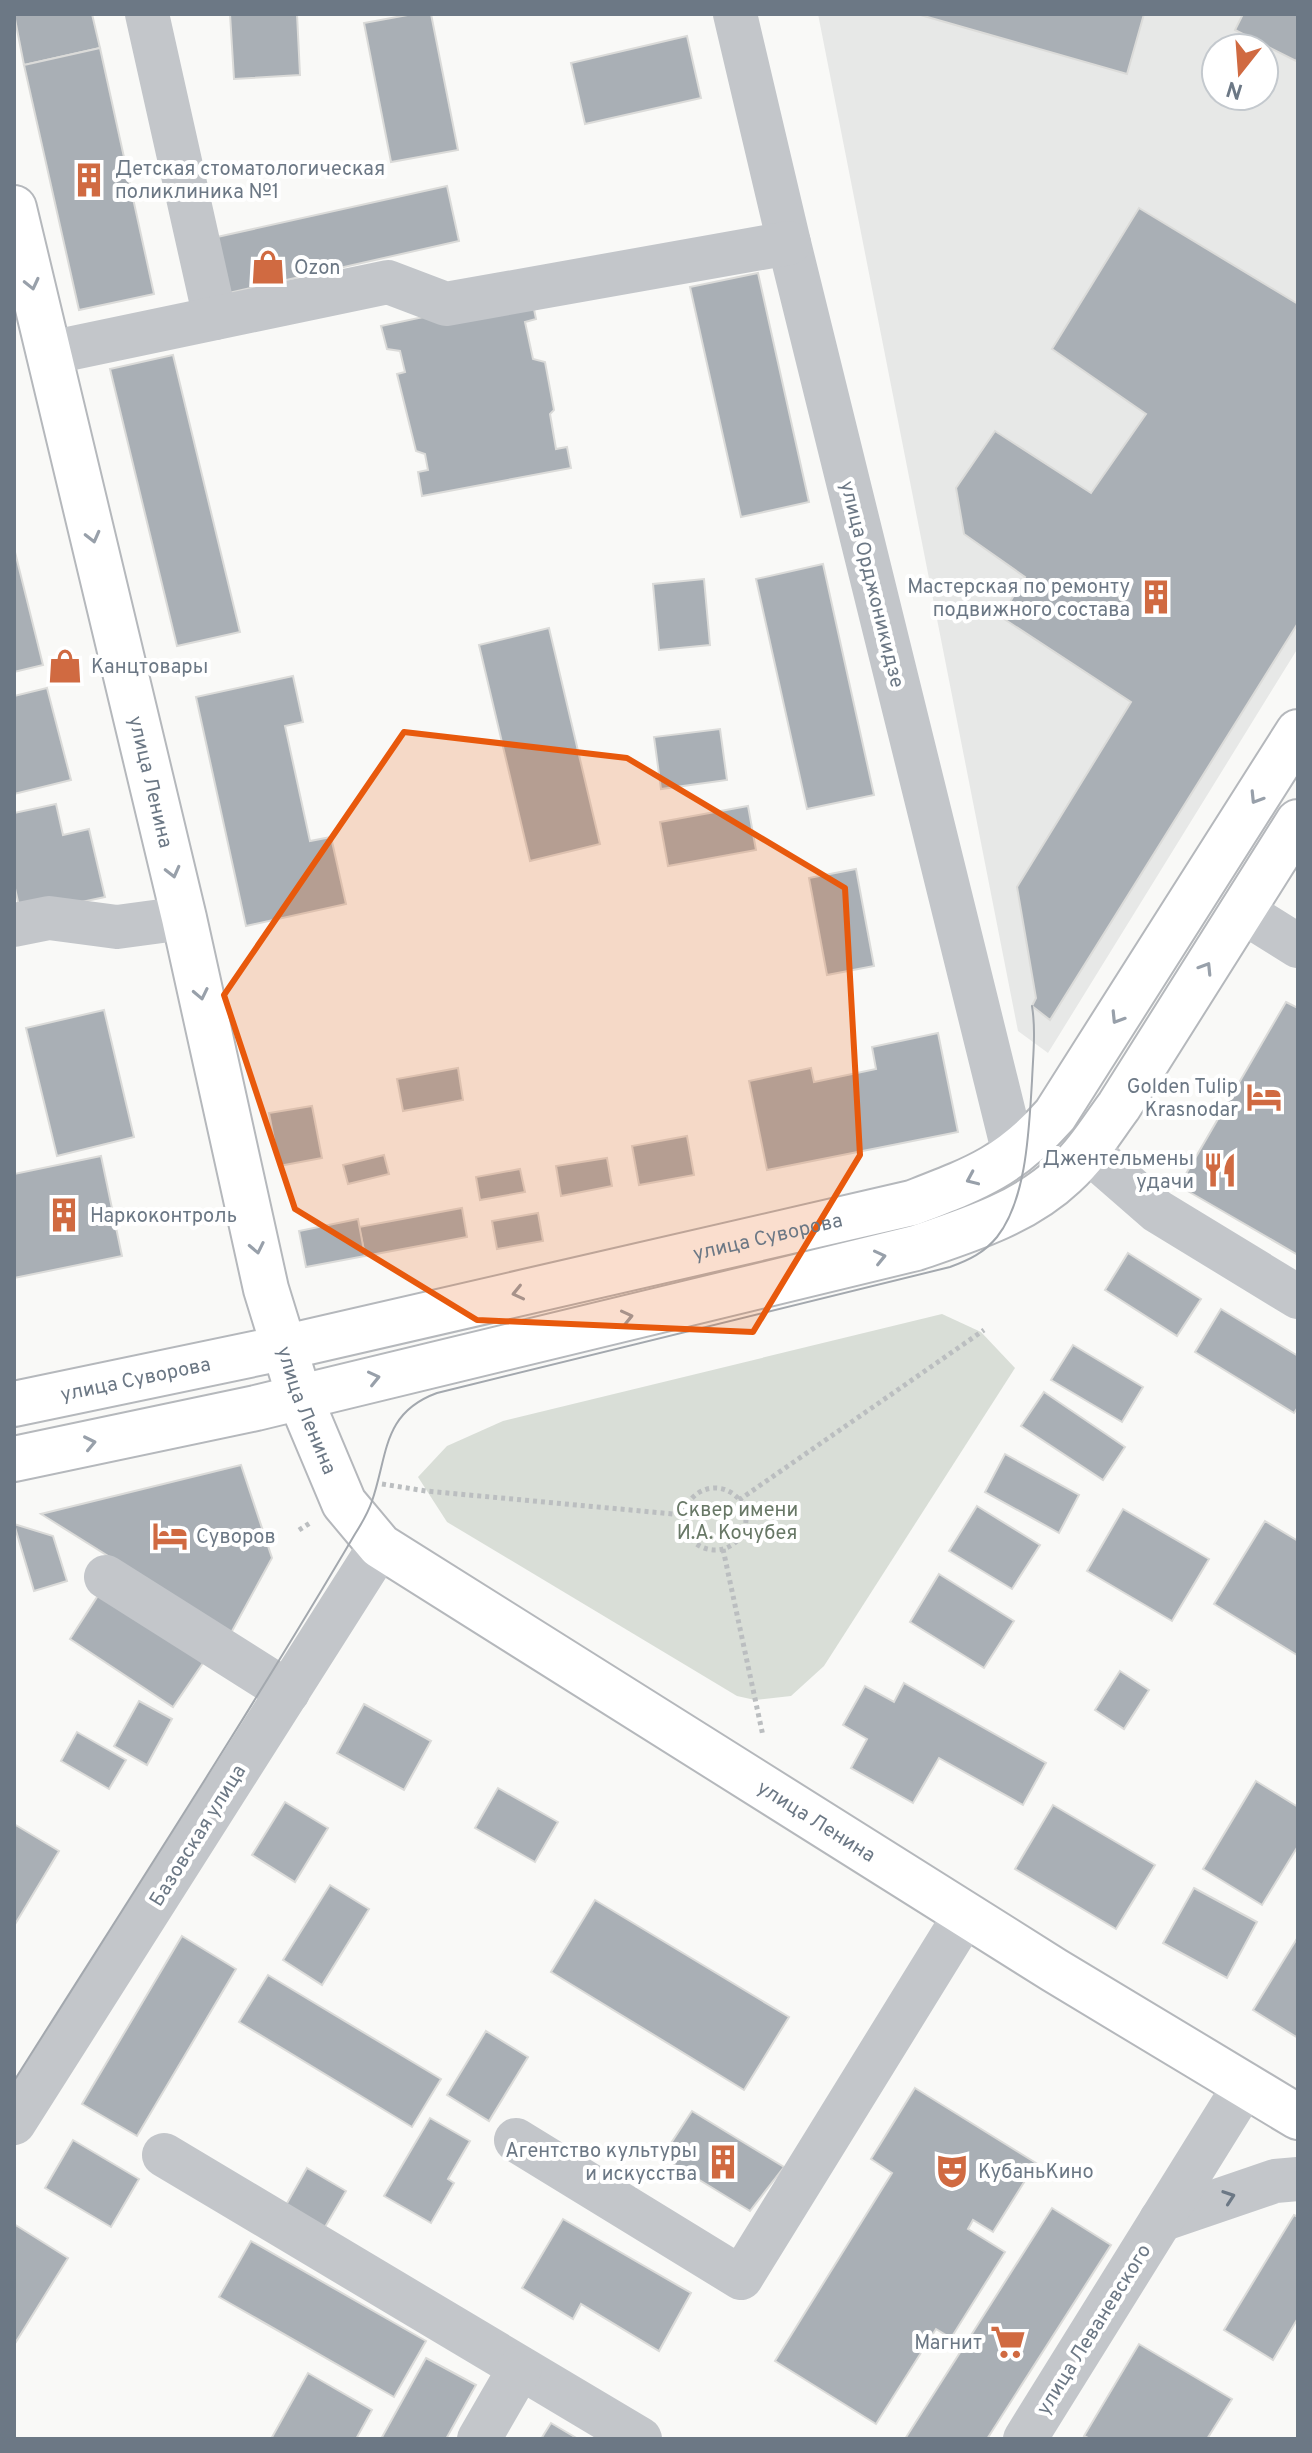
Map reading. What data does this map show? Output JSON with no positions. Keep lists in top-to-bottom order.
{
  "streets": {
    "main road": ["улица Ленина", "улица Суворова"],
    "street": ["улица Орджоникидзе", "Базовская улица", "улица Леваневского"]
  },
  "crossings": [
    ["улица Орджоникидзе", "улица Суворова"],
    ["улица Ленина", "улица Суворова"],
    ["улица Ленина", "Базовская улица"],
    ["улица Ленина", "улица Леваневского"]
  ],
  "one_way": ["улица Ленина"],
  "parks": ["Сквер имени И.А. Кочубея"],
  "places": {
    "building": [
      "Детская стоматологическая поликлиника №1",
      "Мастерская по ремонту подвижного состава",
      "Наркоконтроль",
      "Агентство культуры и искусства"
    ],
    "shop": ["Ozon", "Канцтовары"],
    "hotel": ["Golden Tulip Krasnodar", "Суворов"],
    "restaurant": ["Джентельмены удачи"],
    "theatre": ["КубаньКино"],
    "supermarket": ["Магнит"]
  },
  "north": "bottom"
}
